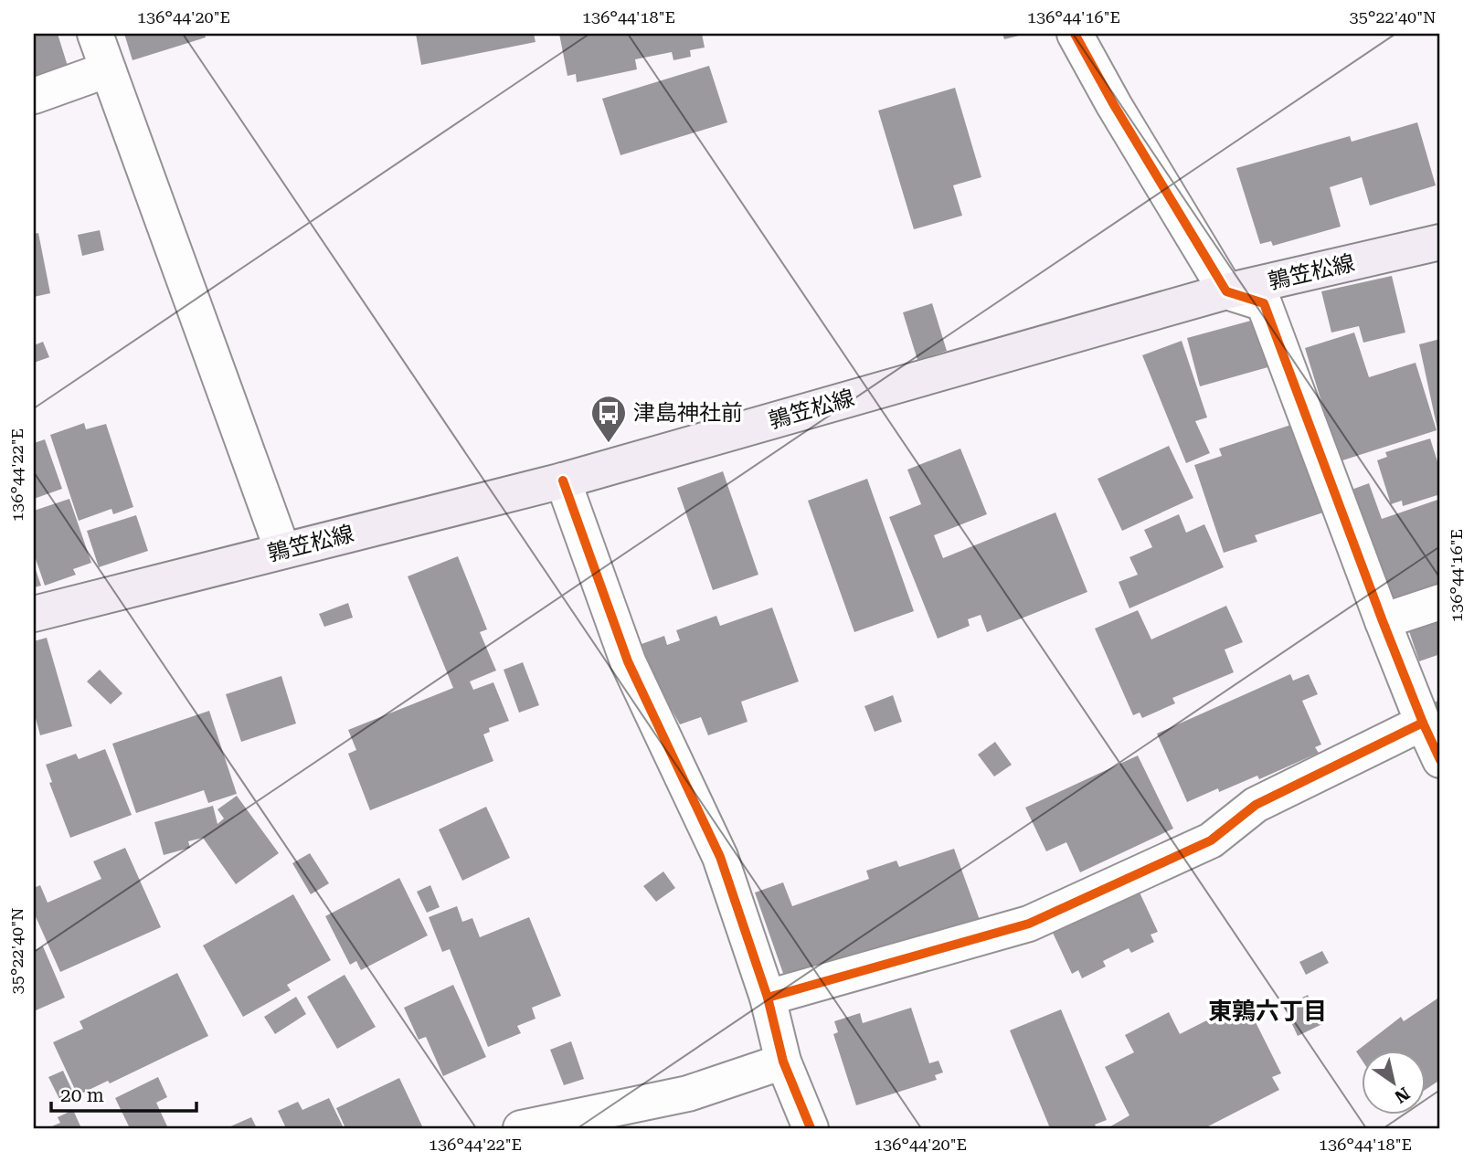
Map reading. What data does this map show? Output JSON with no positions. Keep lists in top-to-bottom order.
{
  "streets": {
    "main road": ["鶉笠松線"]
  },
  "districts": ["東鶉六丁目"],
  "places": {
    "bus stop": ["津島神社前"]
  },
  "scale_bar": "20 m",
  "north": "bottom right",
  "coordinates": [
    "136°44'20\"E",
    "136°44'18\"E",
    "136°44'16\"E",
    "35°22'40\"N",
    "136°44'22\"E"
  ]
}
